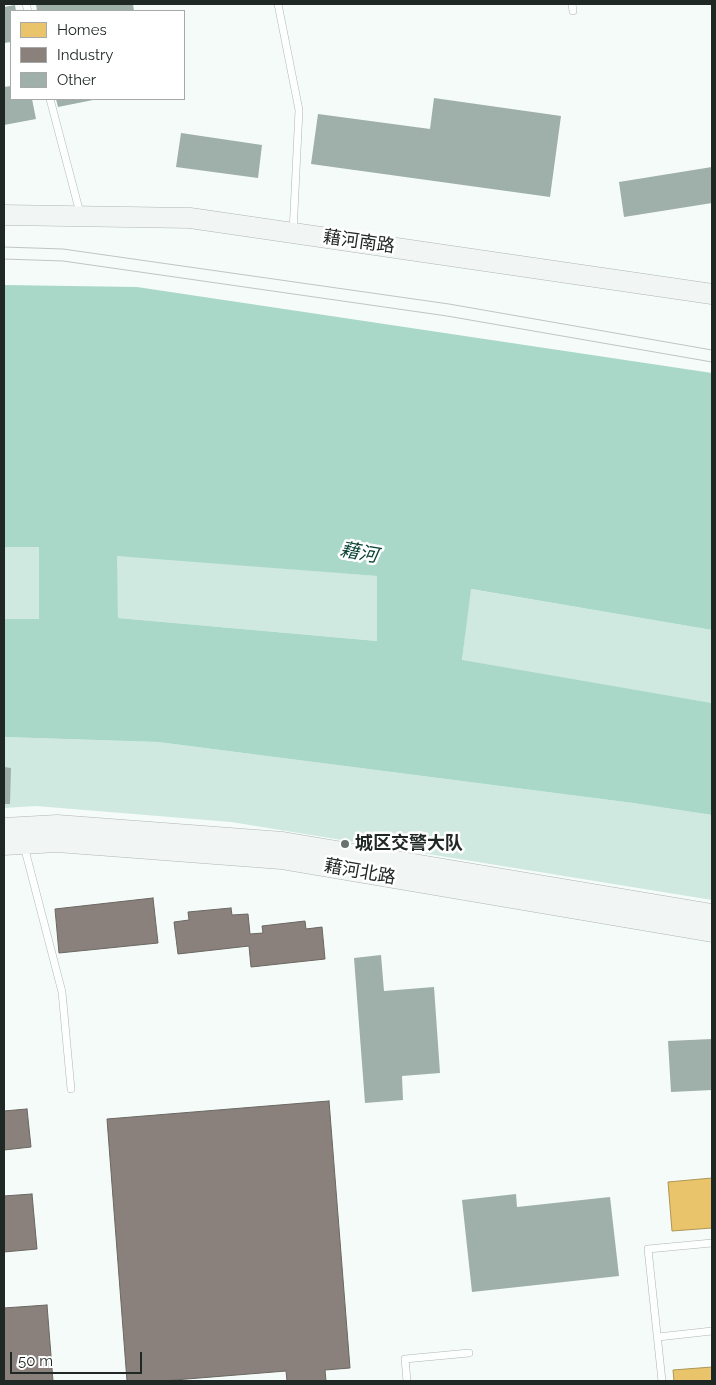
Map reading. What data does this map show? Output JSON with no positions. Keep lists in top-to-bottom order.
{
  "streets": {
    "main road": ["藉河南路", "藉河北路"]
  },
  "water": ["藉河"],
  "places": ["城区交警大队"],
  "legend": ["Homes", "Industry", "Other"],
  "scale_bar": "50 m"
}
